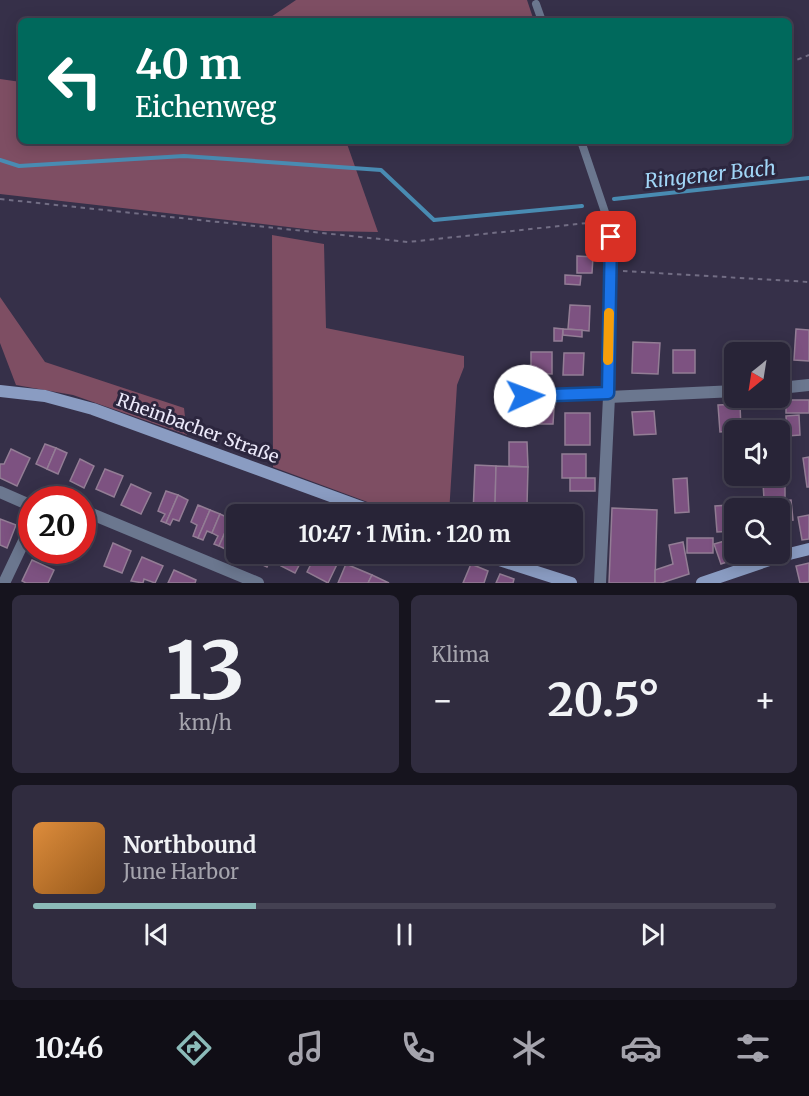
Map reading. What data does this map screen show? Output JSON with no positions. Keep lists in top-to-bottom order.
{
  "streets": {
    "main road": ["Rheinbacher Straße"]
  },
  "water": ["Ringener Bach"],
  "north": "bottom left",
  "page": {
    "turn": ["40 m", "Eichenweg"],
    "limit": "20",
    "trip": "10:47 · 1 Min. · 120 m",
    "tile": [
      ["13", "km/h"],
      "Klima"
    ],
    "heat": ["−", "20.5°", "+"],
    "song": ["Northbound", "June Harbor"],
    "tabs": "10:46"
  }
}
